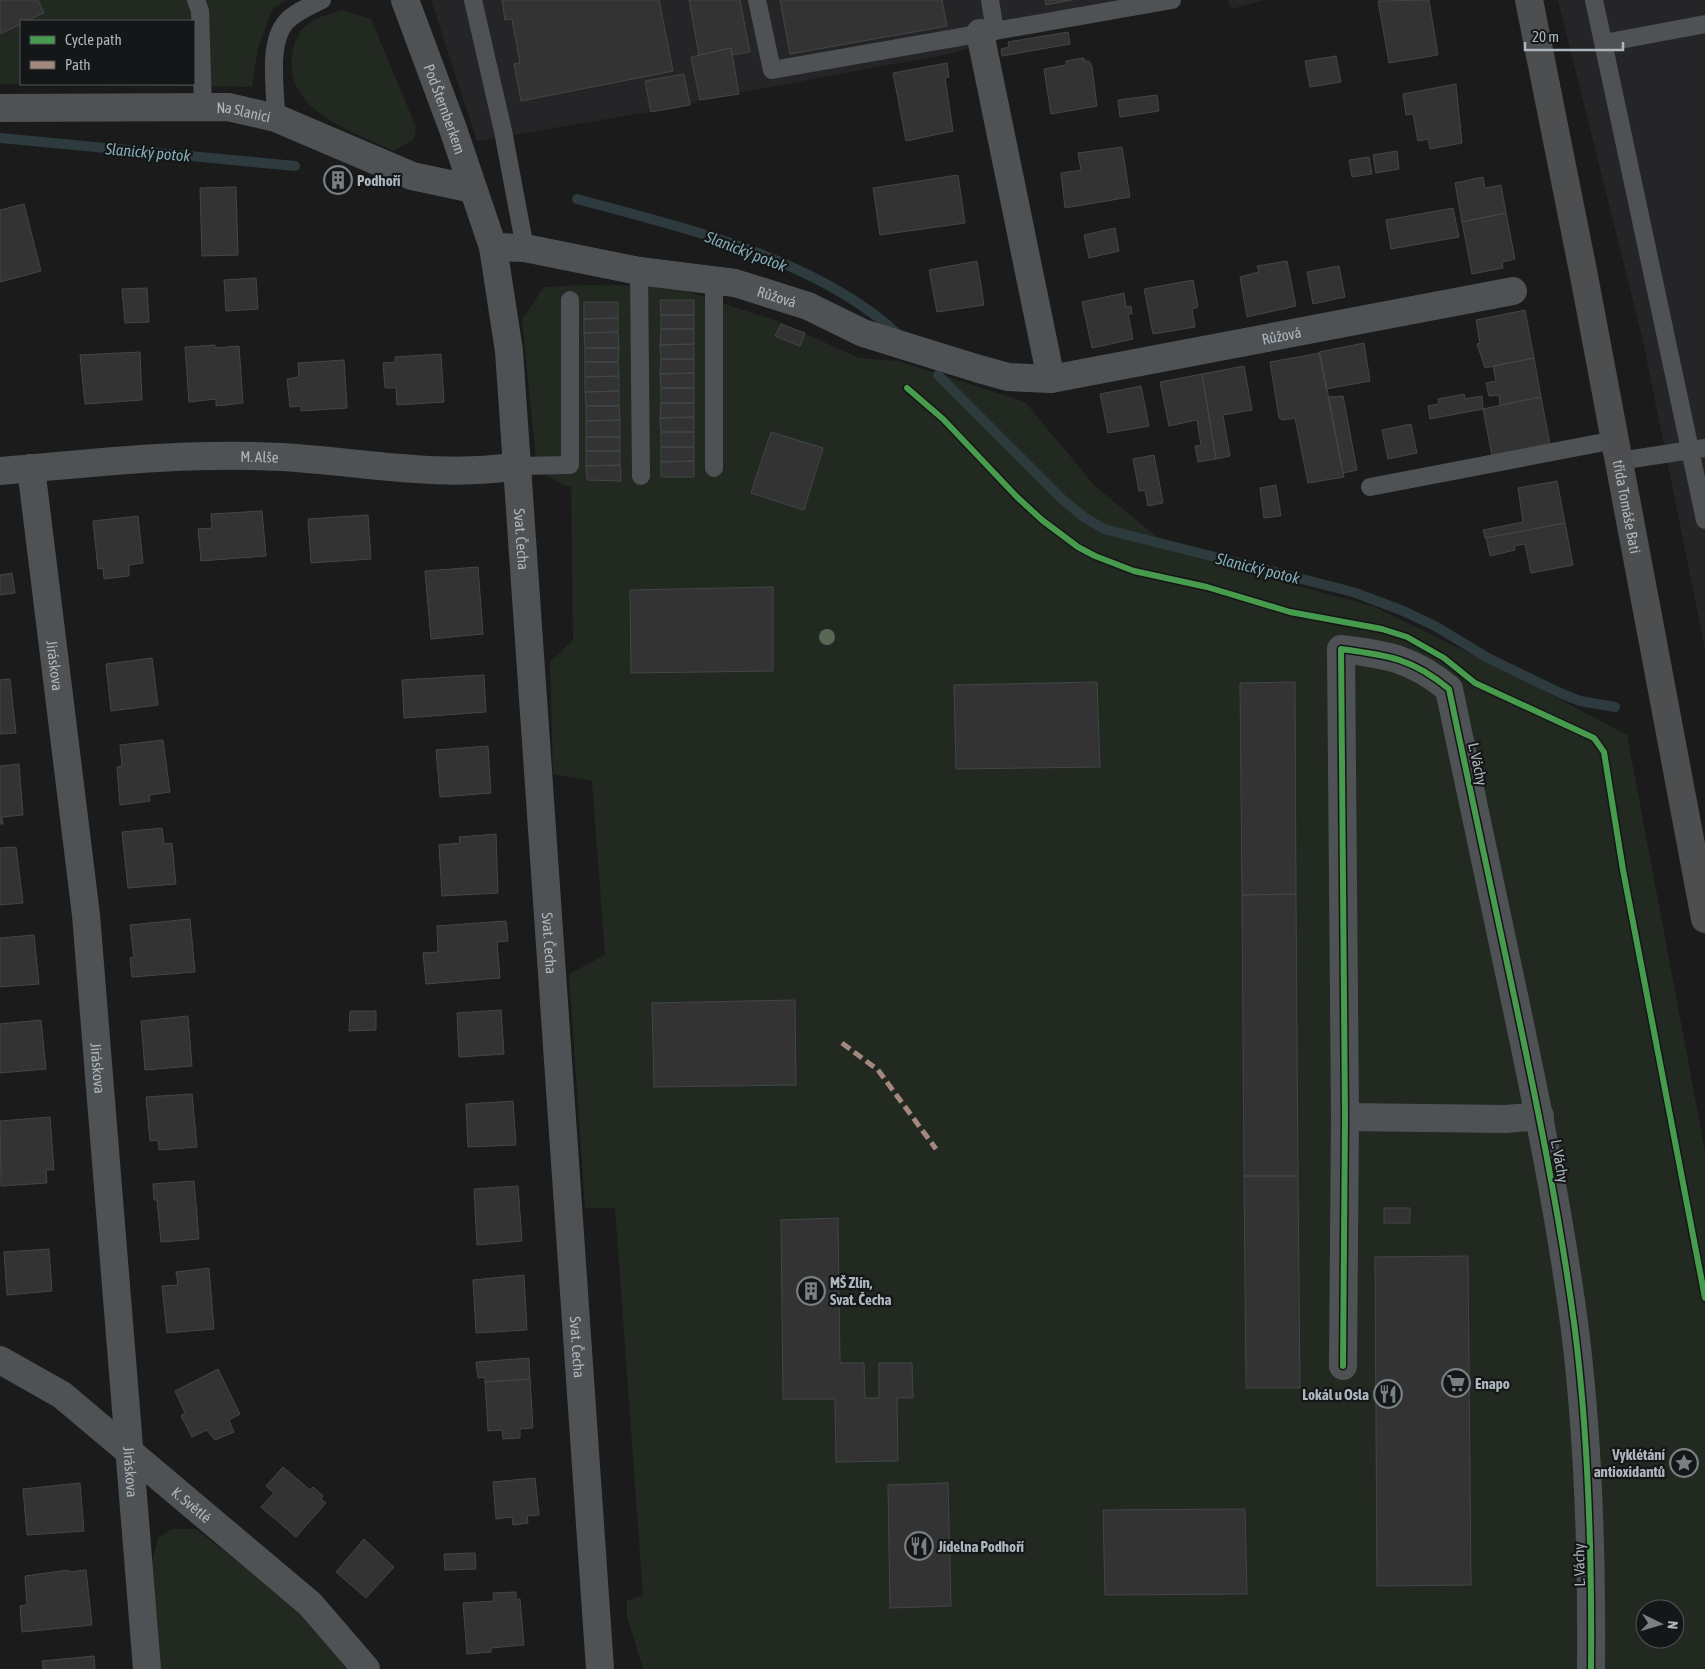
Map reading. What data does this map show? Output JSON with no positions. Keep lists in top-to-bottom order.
{
  "streets": {
    "main road": ["třída Tomáše Bati"],
    "street": [
      "Pod Šternberkem",
      "Na Slanici",
      "Růžová",
      "M. Alše",
      "Svat. Čecha",
      "Jiráskova",
      "L. Váchy",
      "K. Světlé"
    ]
  },
  "crossings": [
    ["Pod Šternberkem", "Na Slanici"],
    ["Pod Šternberkem", "Svat. Čecha"],
    ["Růžová", "Svat. Čecha"],
    ["M. Alše", "Svat. Čecha"],
    ["M. Alše", "Jiráskova"],
    ["Jiráskova", "K. Světlé"]
  ],
  "water": ["Slanický potok"],
  "places": {
    "building": ["Podhoří", "MŠ Zlín, Svat. Čecha"],
    "supermarket": ["Enapo"],
    "restaurant": ["Lokál u Osla", "Jídelna Podhoří"],
    "place": ["Vyklétání antioxidantů"]
  },
  "legend": ["Cycle path", "Path"],
  "scale_bar": "20 m",
  "north": "right"
}
